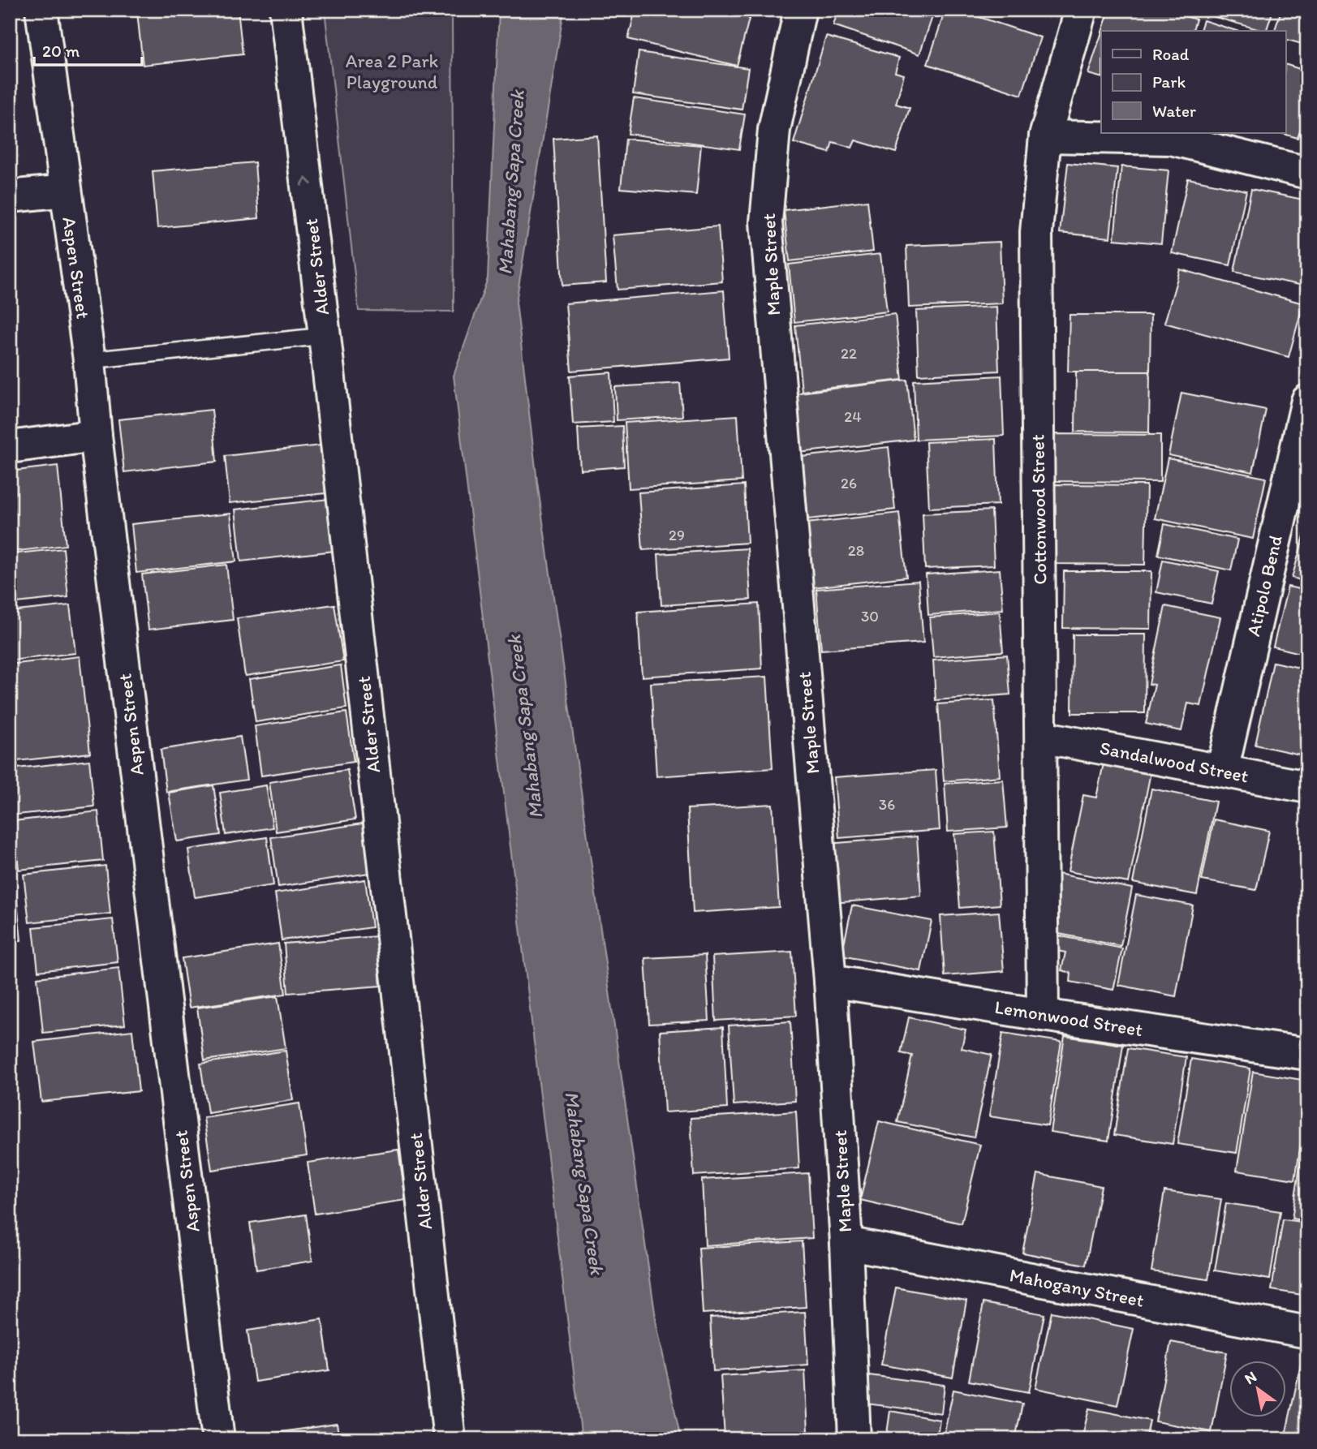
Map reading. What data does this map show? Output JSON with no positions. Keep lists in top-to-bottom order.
{
  "streets": {
    "street": [
      "Maple Street",
      "Alder Street",
      "Aspen Street",
      "Cottonwood Street",
      "Atipolo Bend",
      "Sandalwood Street",
      "Lemonwood Street",
      "Mahogany Street"
    ]
  },
  "crossings": [
    ["Maple Street", "Lemonwood Street"],
    ["Maple Street", "Mahogany Street"],
    ["Cottonwood Street", "Sandalwood Street"],
    ["Cottonwood Street", "Lemonwood Street"],
    ["Atipolo Bend", "Sandalwood Street"]
  ],
  "water": ["Mahabang Sapa Creek"],
  "parks": ["Area 2 Park Playground"],
  "house_numbers": [
    "22",
    "24",
    "26",
    "29",
    "28",
    "30",
    "36"
  ],
  "legend": ["Road", "Park", "Water"],
  "scale_bar": "20 m",
  "north": "top left"
}
